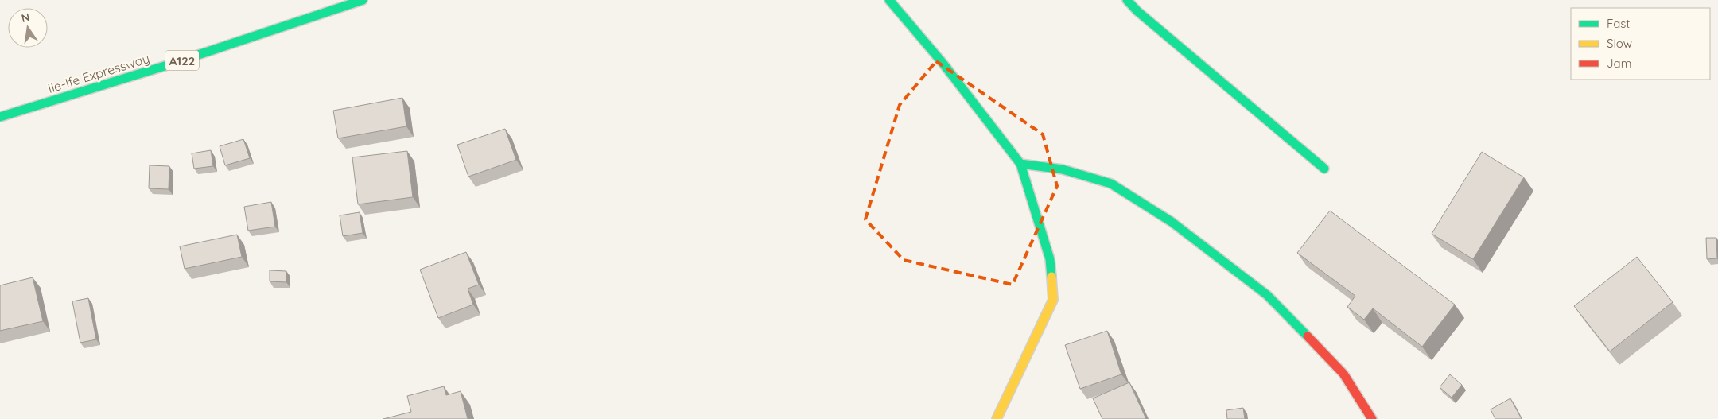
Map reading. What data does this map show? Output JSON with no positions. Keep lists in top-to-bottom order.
{
  "streets": {
    "main road": ["A122", "Ile-Ife Expressway"]
  },
  "legend": ["Fast", "Slow", "Jam"],
  "north": "top"
}
